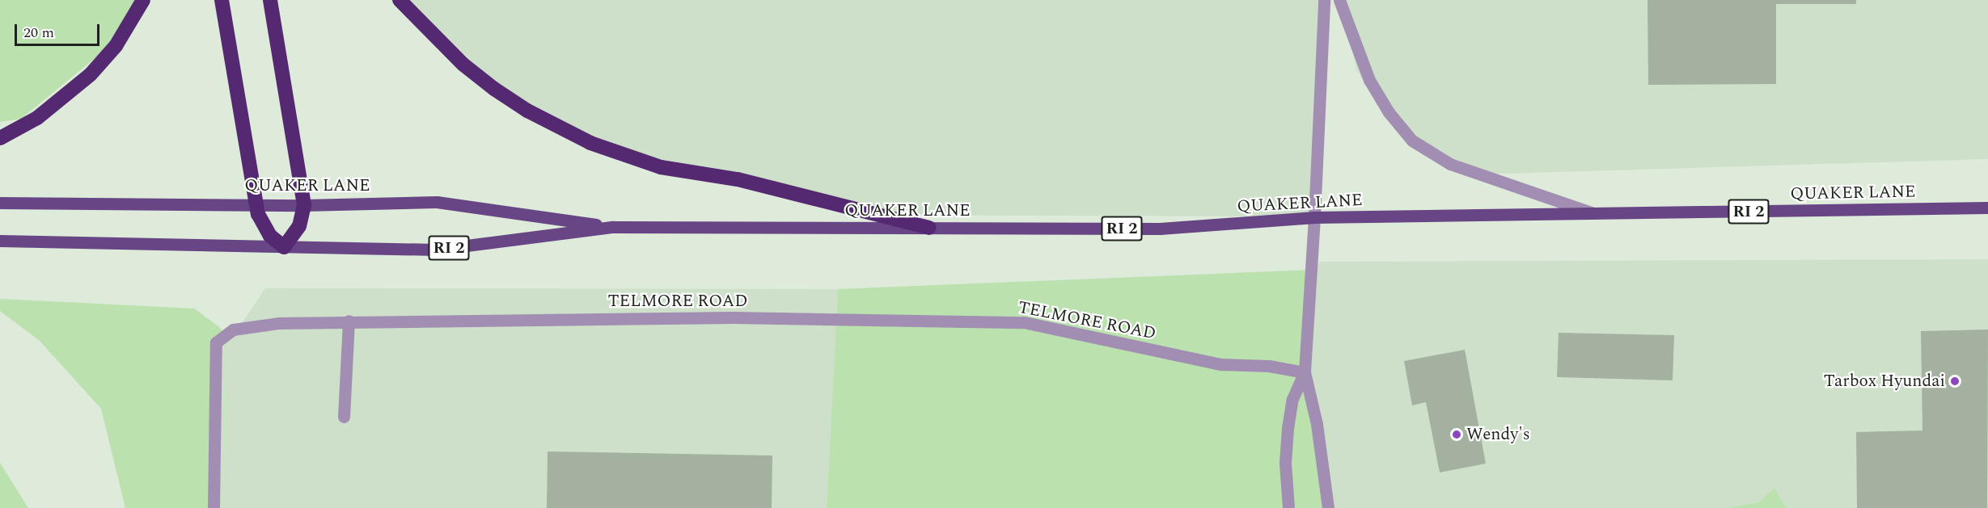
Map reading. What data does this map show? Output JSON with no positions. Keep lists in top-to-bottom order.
{
  "streets": {
    "main road": ["QUAKER LANE", "RI 2"],
    "street": ["TELMORE ROAD"]
  },
  "places": ["Tarbox Hyundai", "Wendy's"],
  "scale_bar": "20 m"
}
